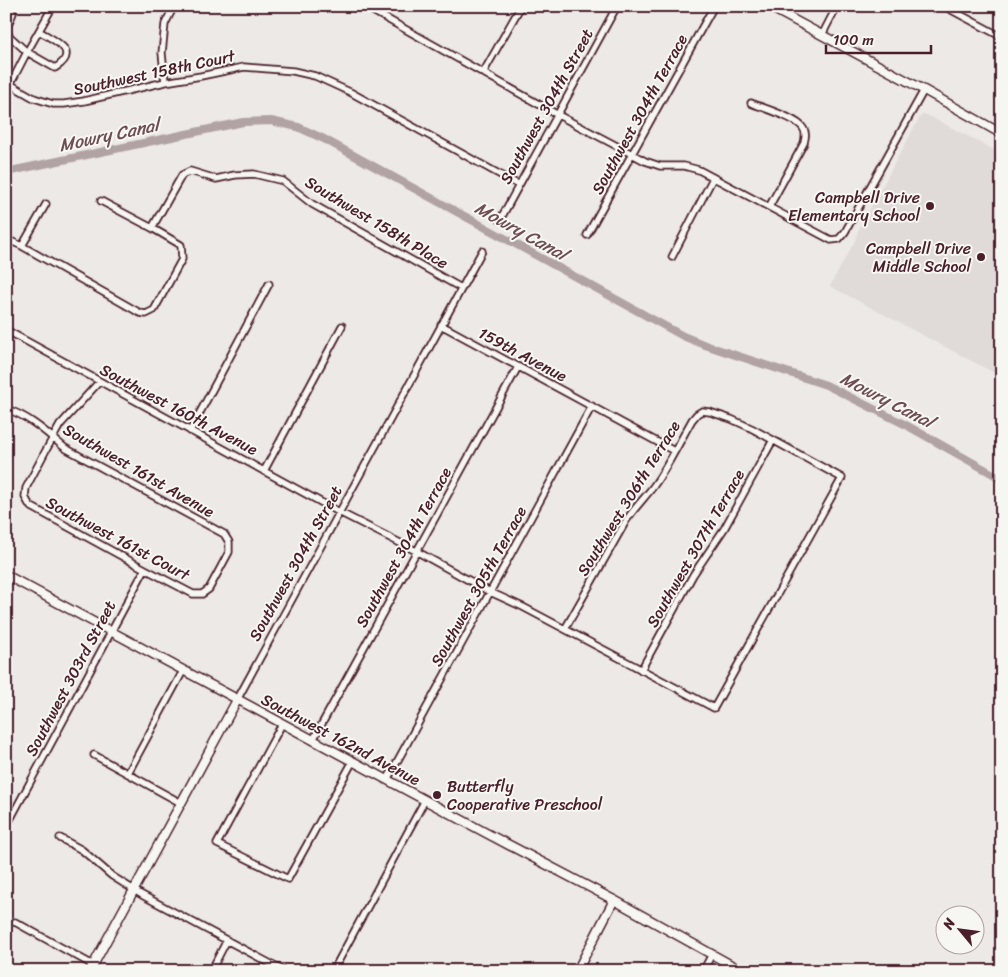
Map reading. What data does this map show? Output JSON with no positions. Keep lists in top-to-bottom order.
{
  "streets": {
    "street": [
      "Southwest 158th Court",
      "Southwest 304th Street",
      "Southwest 304th Terrace",
      "Southwest 158th Place",
      "159th Avenue",
      "Southwest 160th Avenue",
      "Southwest 161st Avenue",
      "Southwest 306th Terrace",
      "Southwest 161st Court",
      "Southwest 307th Terrace",
      "Southwest 305th Terrace",
      "Southwest 303rd Street",
      "Southwest 162nd Avenue"
    ]
  },
  "crossings": [
    ["Southwest 158th Court", "Southwest 304th Street"],
    ["Southwest 304th Street", "Southwest 158th Place"],
    ["Southwest 304th Street", "159th Avenue"],
    ["Southwest 304th Street", "Southwest 160th Avenue"],
    ["Southwest 304th Street", "Southwest 162nd Avenue"],
    ["Southwest 304th Terrace", "159th Avenue"],
    ["Southwest 304th Terrace", "Southwest 160th Avenue"],
    ["Southwest 304th Terrace", "Southwest 162nd Avenue"],
    ["159th Avenue", "Southwest 306th Terrace"],
    ["159th Avenue", "Southwest 305th Terrace"],
    ["Southwest 160th Avenue", "Southwest 305th Terrace"],
    ["Southwest 161st Avenue", "Southwest 161st Court"],
    ["Southwest 306th Terrace", "Southwest 307th Terrace"],
    ["Southwest 161st Court", "Southwest 303rd Street"],
    ["Southwest 305th Terrace", "Southwest 162nd Avenue"],
    ["Southwest 303rd Street", "Southwest 162nd Avenue"]
  ],
  "water": ["Mowry Canal"],
  "places": ["Campbell Drive Elementary School", "Campbell Drive Middle School", "Butterfly Cooperative Preschool"],
  "scale_bar": "100 m",
  "north": "top left"
}
